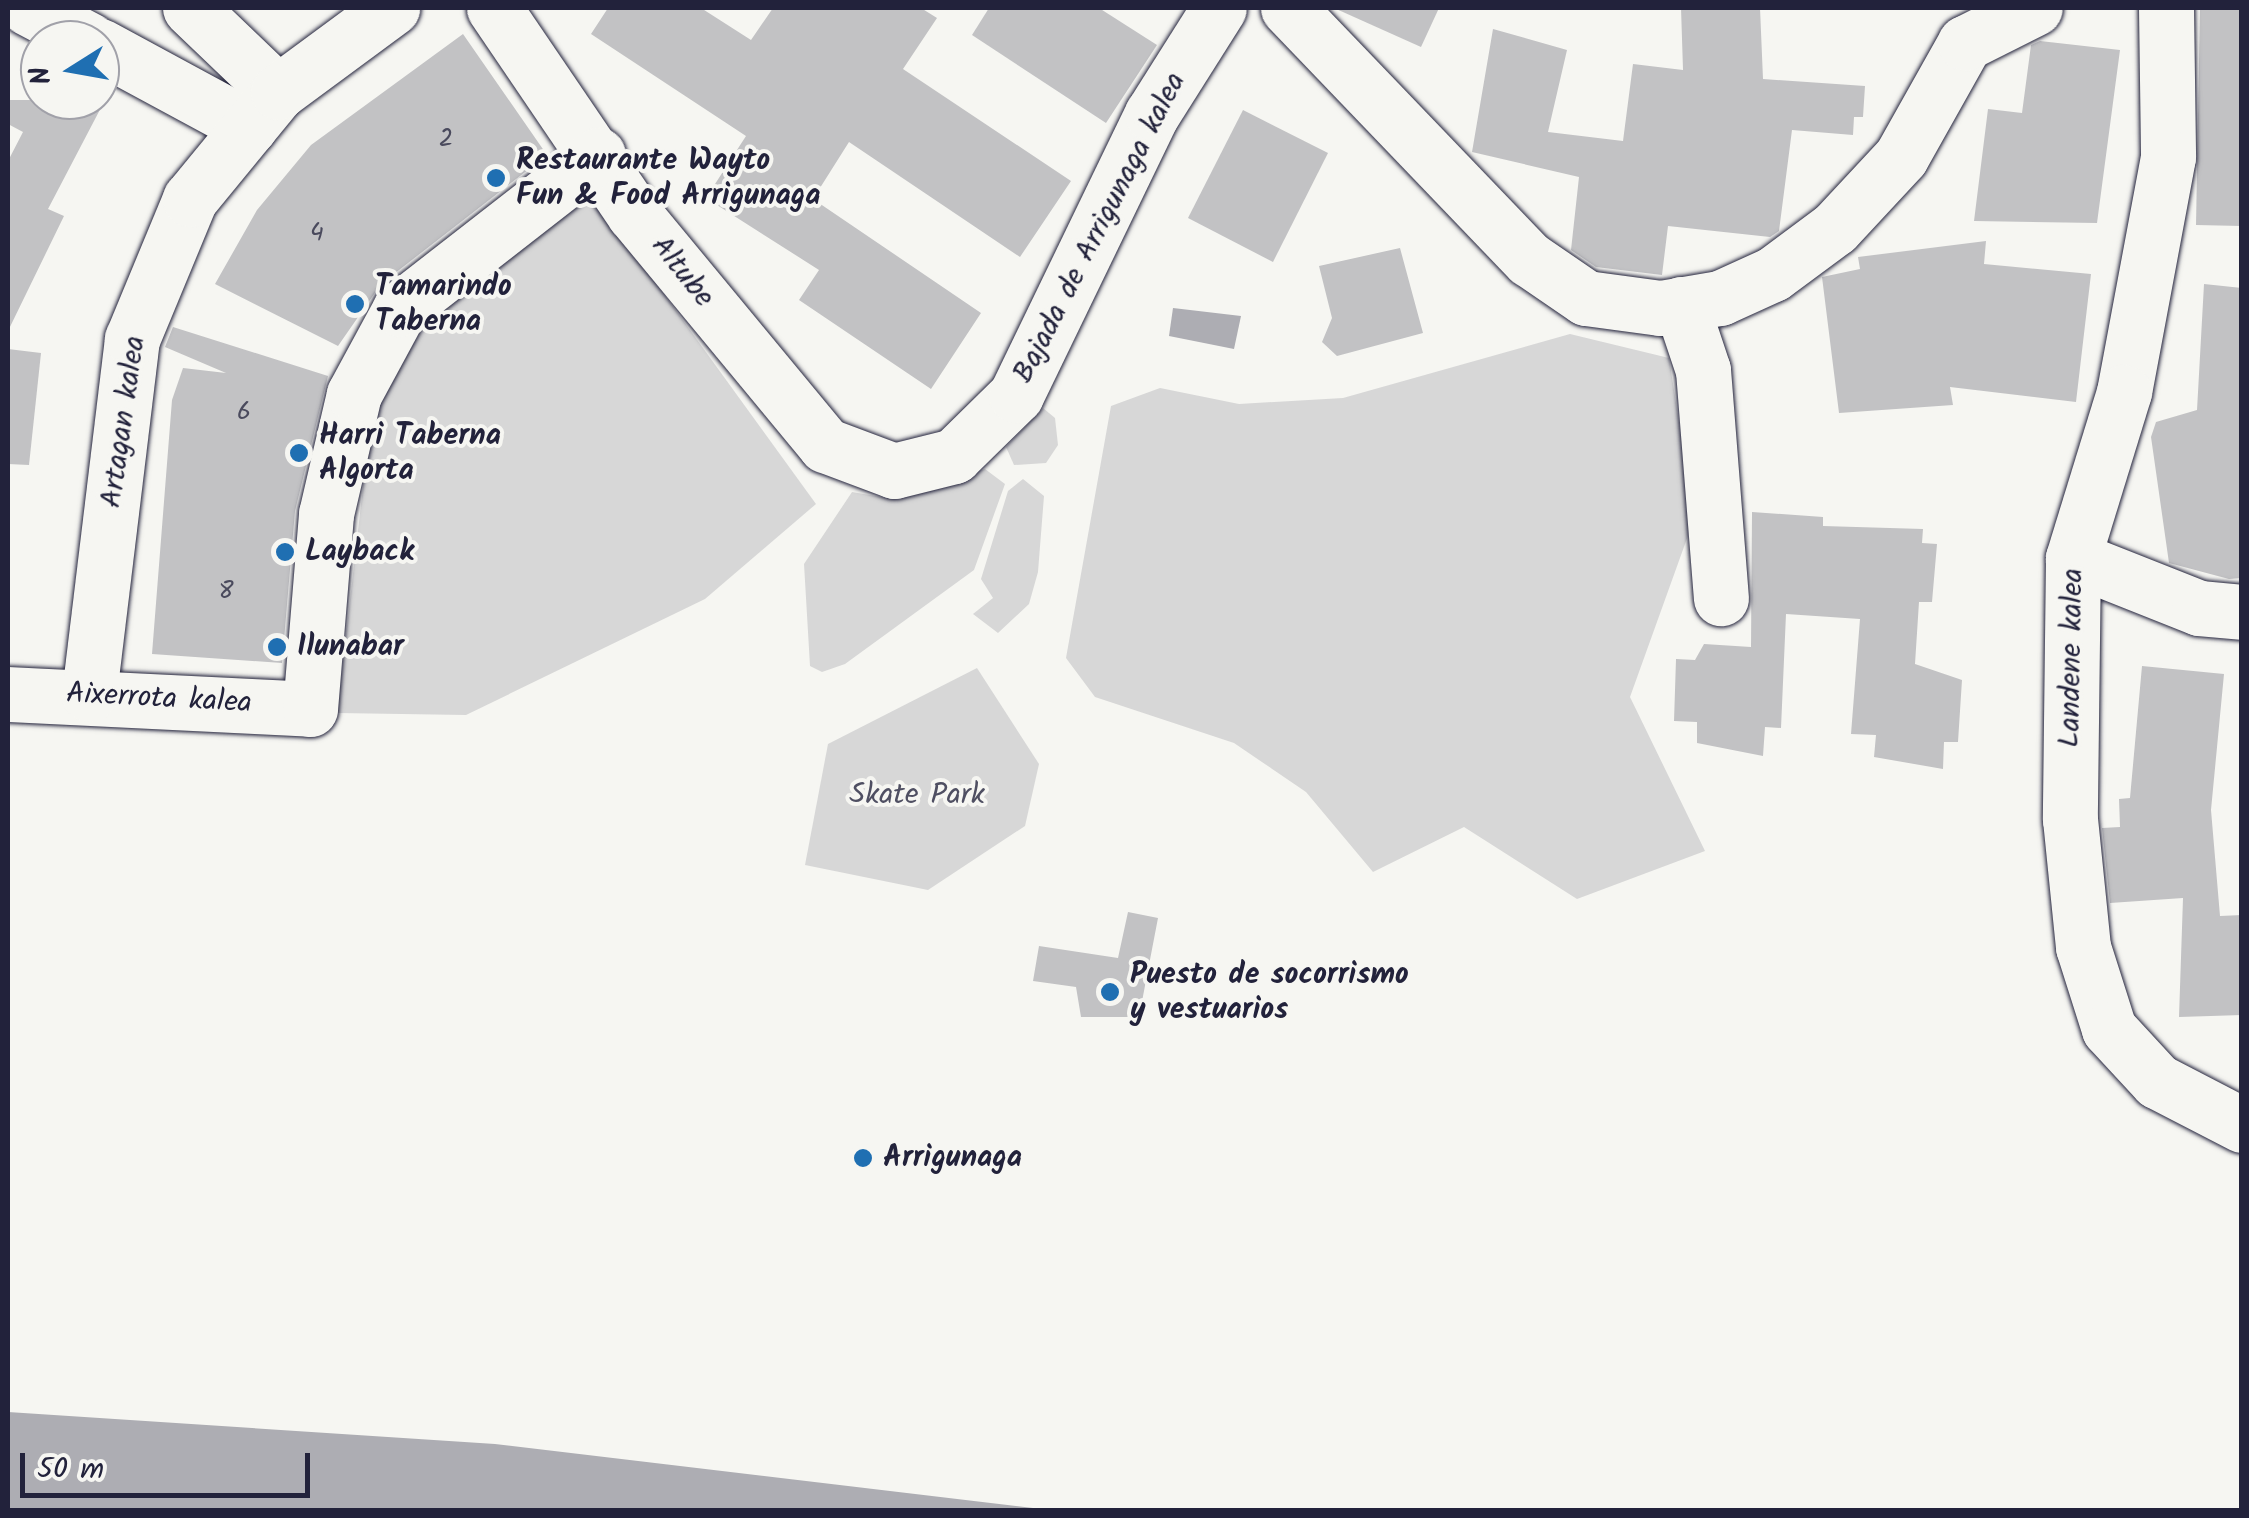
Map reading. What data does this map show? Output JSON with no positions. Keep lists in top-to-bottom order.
{
  "streets": {
    "street": [
      "Bajada de Arrigunaga kalea",
      "Altube",
      "Artagan kalea",
      "Landene kalea",
      "Aixerrota kalea"
    ]
  },
  "crossings": [
    ["Bajada de Arrigunaga kalea", "Altube"],
    ["Altube", "Aixerrota kalea"],
    ["Artagan kalea", "Aixerrota kalea"]
  ],
  "parks": ["Skate Park"],
  "places": [
    "Restaurante Wayto Fun & Food Arrigunaga",
    "Tamarindo Taberna",
    "Harri Taberna Algorta",
    "Layback",
    "Ilunabar",
    "Puesto de socorrismo y vestuarios",
    "Arrigunaga"
  ],
  "house_numbers": [
    "2",
    "4",
    "6",
    "8"
  ],
  "scale_bar": "50 m",
  "north": "left"
}
